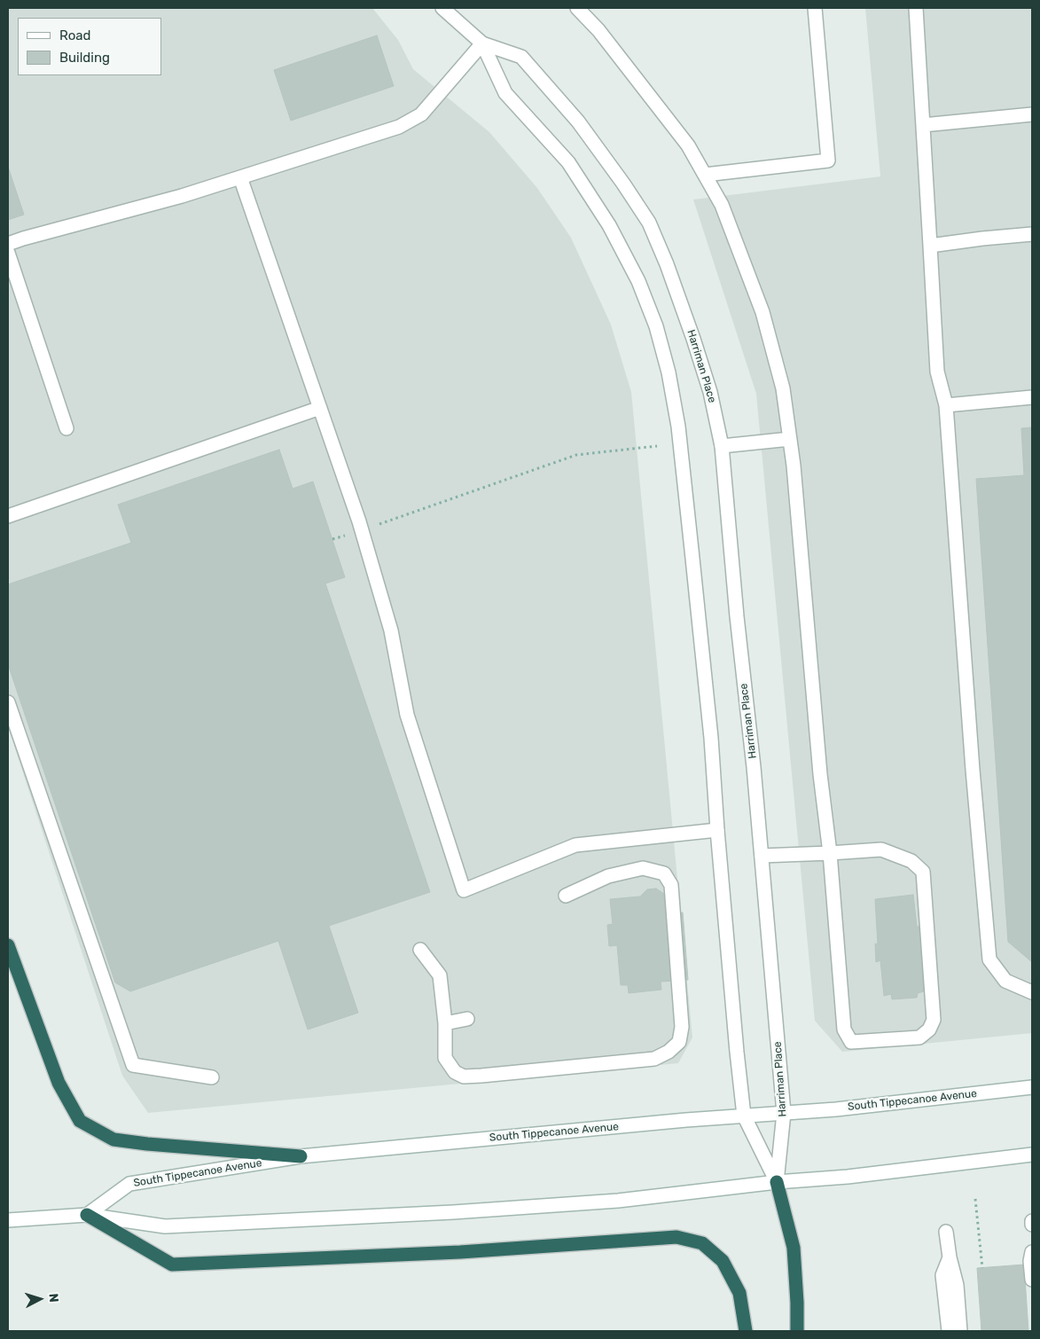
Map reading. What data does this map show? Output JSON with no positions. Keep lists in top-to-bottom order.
{
  "streets": {
    "street": ["Harriman Place", "South Tippecanoe Avenue"]
  },
  "crossings": [
    ["Harriman Place", "South Tippecanoe Avenue"]
  ],
  "legend": ["Road", "Building"],
  "north": "right"
}
